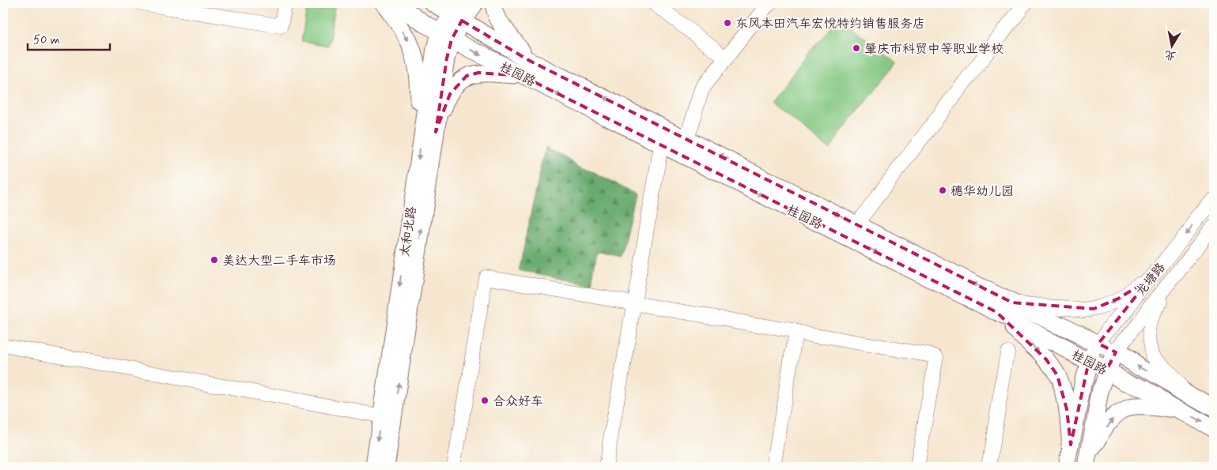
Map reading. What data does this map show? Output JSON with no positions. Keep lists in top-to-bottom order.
{
  "streets": {
    "main road": ["桂园路", "太和北路"],
    "street": ["龙塘路"]
  },
  "crossings": [
    ["桂园路", "太和北路"],
    ["桂园路", "龙塘路"]
  ],
  "places": [
    "东风本田汽车宏悦特约销售服务店",
    "肇庆市科贸中等职业学校",
    "穗华幼儿园",
    "美达大型二手车市场",
    "合众好车"
  ],
  "scale_bar": "50 m",
  "north": "bottom"
}
